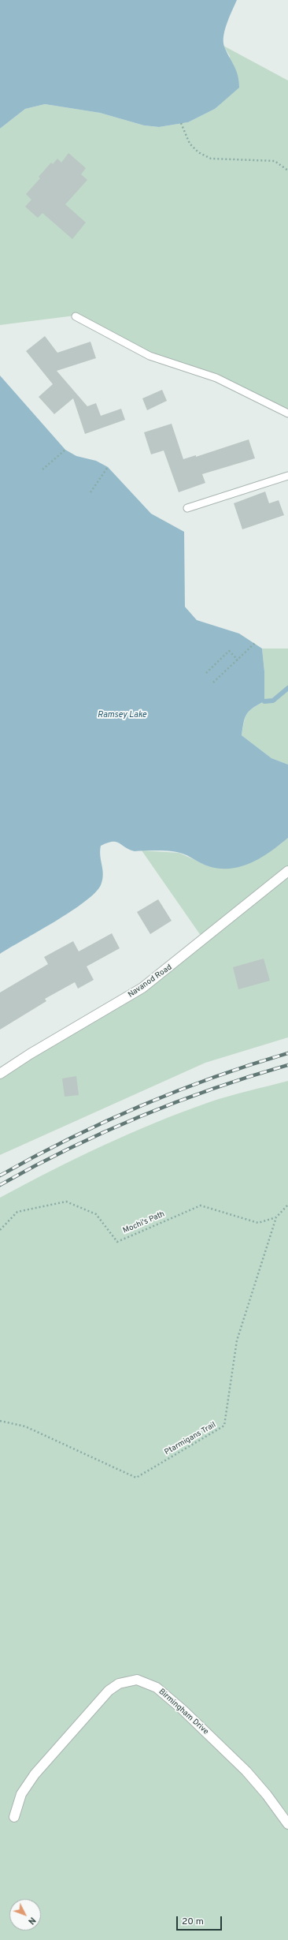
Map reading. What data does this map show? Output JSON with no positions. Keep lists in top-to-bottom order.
{
  "streets": {
    "street": ["Navanod Road", "Birmingham Drive"],
    "path": ["Mochi's Path", "Ptarmigans Trail"]
  },
  "crossings": [
    ["Mochi's Path", "Ptarmigans Trail"]
  ],
  "water": ["Ramsey Lake"],
  "scale_bar": "20 m",
  "north": "bottom right"
}
